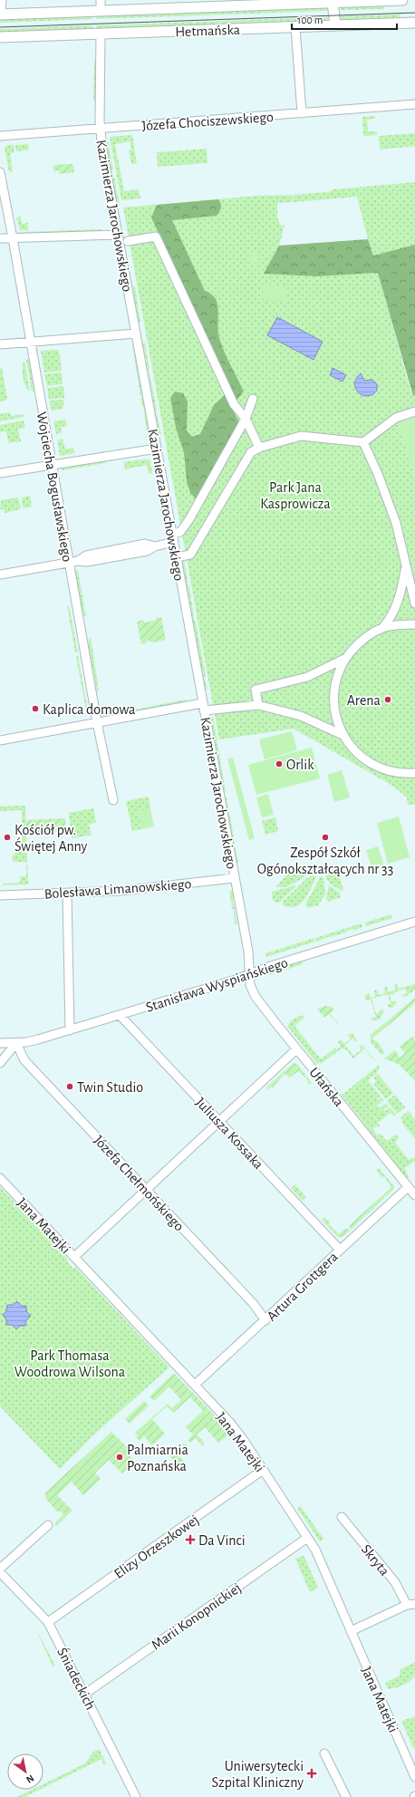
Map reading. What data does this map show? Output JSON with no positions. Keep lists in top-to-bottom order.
{
  "streets": {
    "main road": ["Hetmańska"],
    "street": [
      "Józefa Chociszewskiego",
      "Kazimierza Jarochowskiego",
      "Wojciecha Bogusławskiego",
      "Bolesława Limanowskiego",
      "Stanisława Wyspiańskiego",
      "Ułańska",
      "Juliusza Kossaka",
      "Józefa Chełmońskiego",
      "Jana Matejki",
      "Artura Grottgera",
      "Elizy Orzeszkowej",
      "Skryta",
      "Marii Konopnickiej",
      "Śniadeckich"
    ]
  },
  "crossings": [
    ["Hetmańska", "Kazimierza Jarochowskiego"],
    ["Józefa Chociszewskiego", "Kazimierza Jarochowskiego"],
    ["Kazimierza Jarochowskiego", "Bolesława Limanowskiego"],
    ["Kazimierza Jarochowskiego", "Stanisława Wyspiańskiego"],
    ["Kazimierza Jarochowskiego", "Ułańska"],
    ["Stanisława Wyspiańskiego", "Ułańska"],
    ["Stanisława Wyspiańskiego", "Juliusza Kossaka"],
    ["Stanisława Wyspiańskiego", "Józefa Chełmońskiego"],
    ["Ułańska", "Artura Grottgera"],
    ["Juliusza Kossaka", "Artura Grottgera"],
    ["Józefa Chełmońskiego", "Artura Grottgera"],
    ["Jana Matejki", "Artura Grottgera"],
    ["Jana Matejki", "Elizy Orzeszkowej"],
    ["Jana Matejki", "Skryta"],
    ["Jana Matejki", "Marii Konopnickiej"],
    ["Elizy Orzeszkowej", "Śniadeckich"],
    ["Marii Konopnickiej", "Śniadeckich"]
  ],
  "parks": ["Park Jana Kasprowicza", "Park Thomasa Woodrowa Wilsona"],
  "places": {
    "other": [
      "Arena",
      "Kaplica domowa",
      "Orlik",
      "Kościół pw. Świętej Anny",
      "Zespół Szkół Ogónokształcących nr 33",
      "Twin Studio",
      "Palmiarnia Poznańska"
    ],
    "health": ["Da Vinci", "Uniwersytecki Szpital Kliniczny"]
  },
  "scale_bar": "100 m",
  "north": "bottom right"
}
